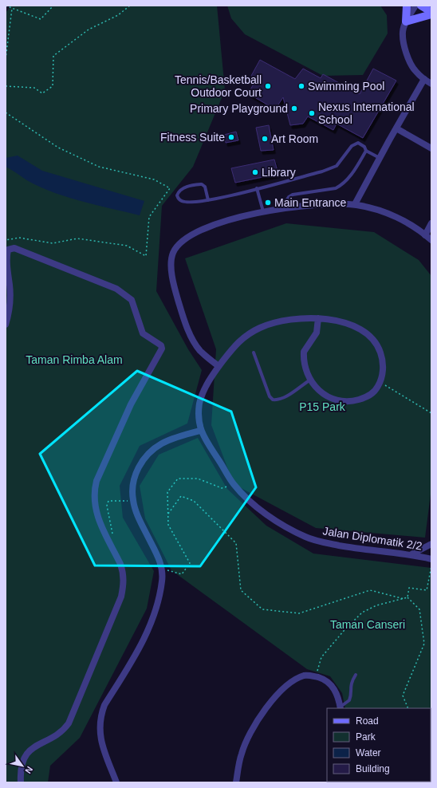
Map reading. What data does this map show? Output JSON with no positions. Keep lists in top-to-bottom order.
{
  "streets": {
    "street": ["Jalan Diplomatik 2/2"]
  },
  "parks": ["Taman Rimba Alam", "P15 Park", "Taman Canseri"],
  "places": [
    "Tennis/Basketball Outdoor Court",
    "Swimming Pool",
    "Primary Playground",
    "Nexus International School",
    "Fitness Suite",
    "Art Room",
    "Library",
    "Main Entrance"
  ],
  "legend": [
    "Road",
    "Park",
    "Water",
    "Building"
  ],
  "north": "bottom right"
}
